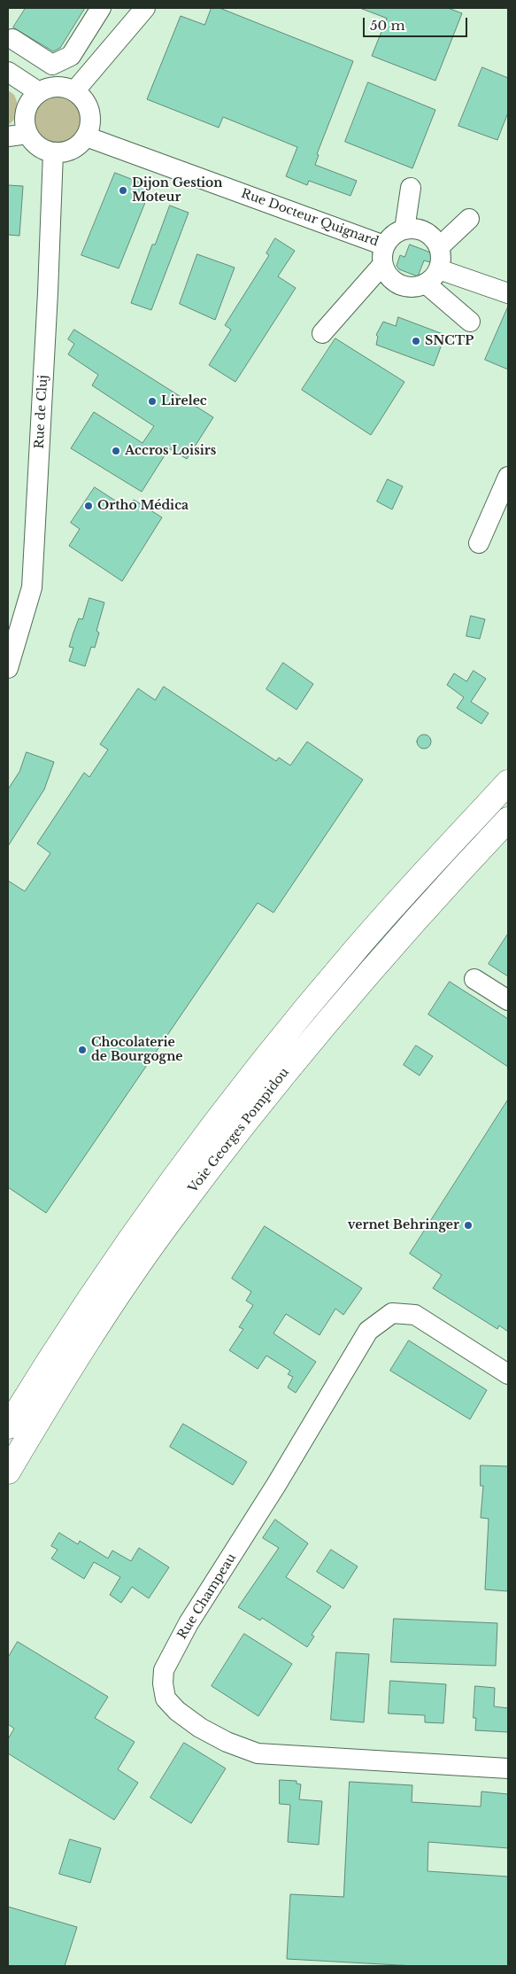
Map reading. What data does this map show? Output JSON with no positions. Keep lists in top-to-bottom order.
{
  "streets": {
    "highway": ["Voie Georges Pompidou"],
    "street": ["Rue Docteur Quignard", "Rue de Cluj", "Rue Champeau"]
  },
  "crossings": [
    ["Rue Docteur Quignard", "Rue de Cluj"]
  ],
  "places": [
    "Dijon Gestion Moteur",
    "SNCTP",
    "Lirelec",
    "Accros Loisirs",
    "Ortho Médica",
    "Chocolaterie de Bourgogne",
    "vernet Behringer"
  ],
  "scale_bar": "50 m"
}
